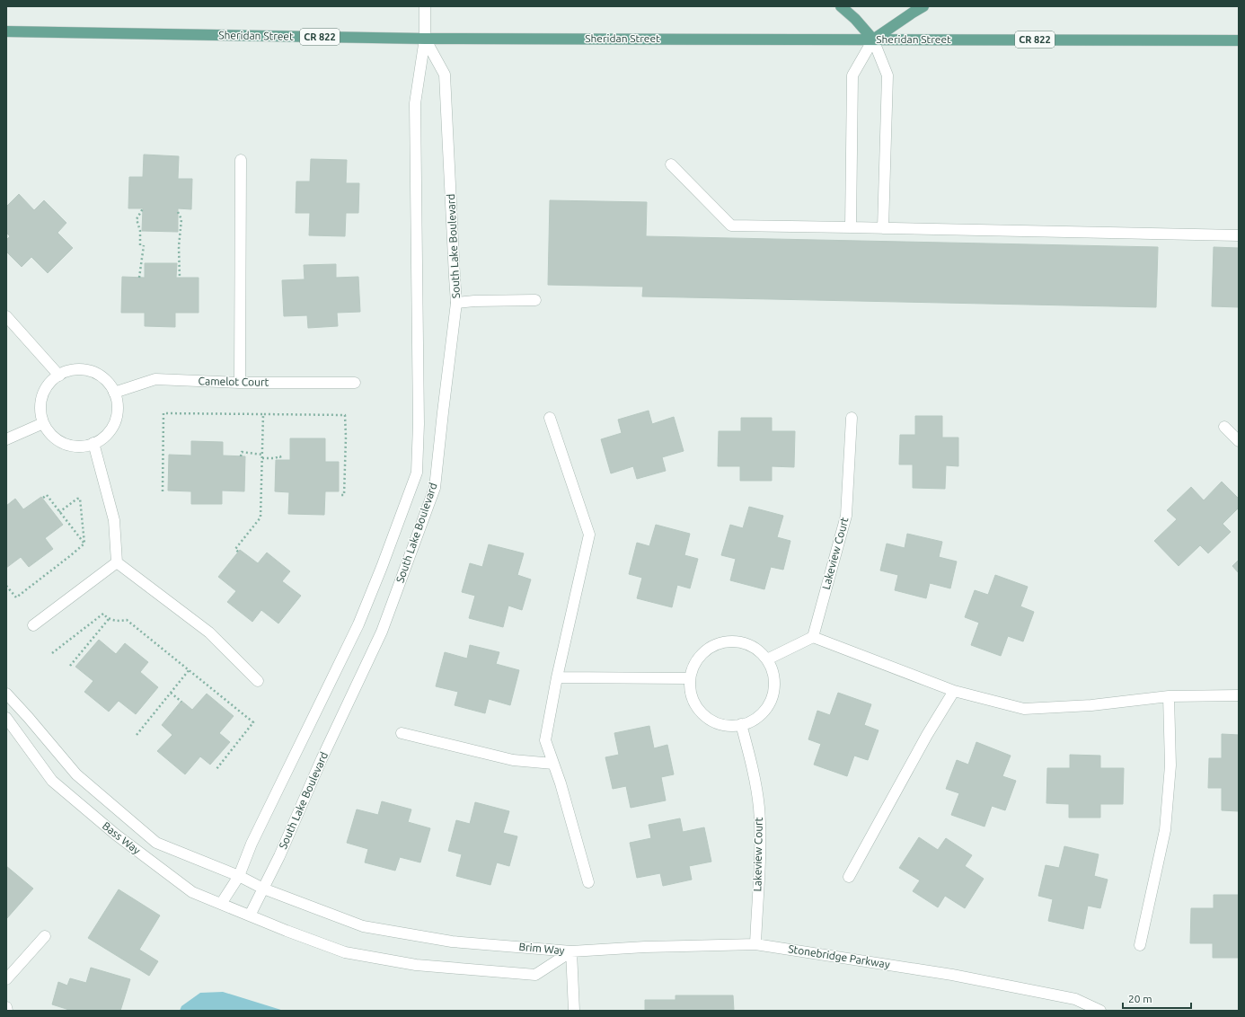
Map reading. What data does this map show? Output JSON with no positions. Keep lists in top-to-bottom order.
{
  "streets": {
    "main road": ["Sheridan Street", "CR 822"],
    "street": [
      "South Lake Boulevard",
      "Camelot Court",
      "Lakeview Court",
      "Bass Way",
      "Brim Way",
      "Stonebridge Parkway"
    ]
  },
  "crossings": [
    ["Sheridan Street", "South Lake Boulevard"],
    ["South Lake Boulevard", "Bass Way"],
    ["South Lake Boulevard", "Brim Way"],
    ["Lakeview Court", "Stonebridge Parkway"],
    ["Bass Way", "Brim Way"],
    ["Brim Way", "Stonebridge Parkway"]
  ],
  "scale_bar": "20 m"
}
